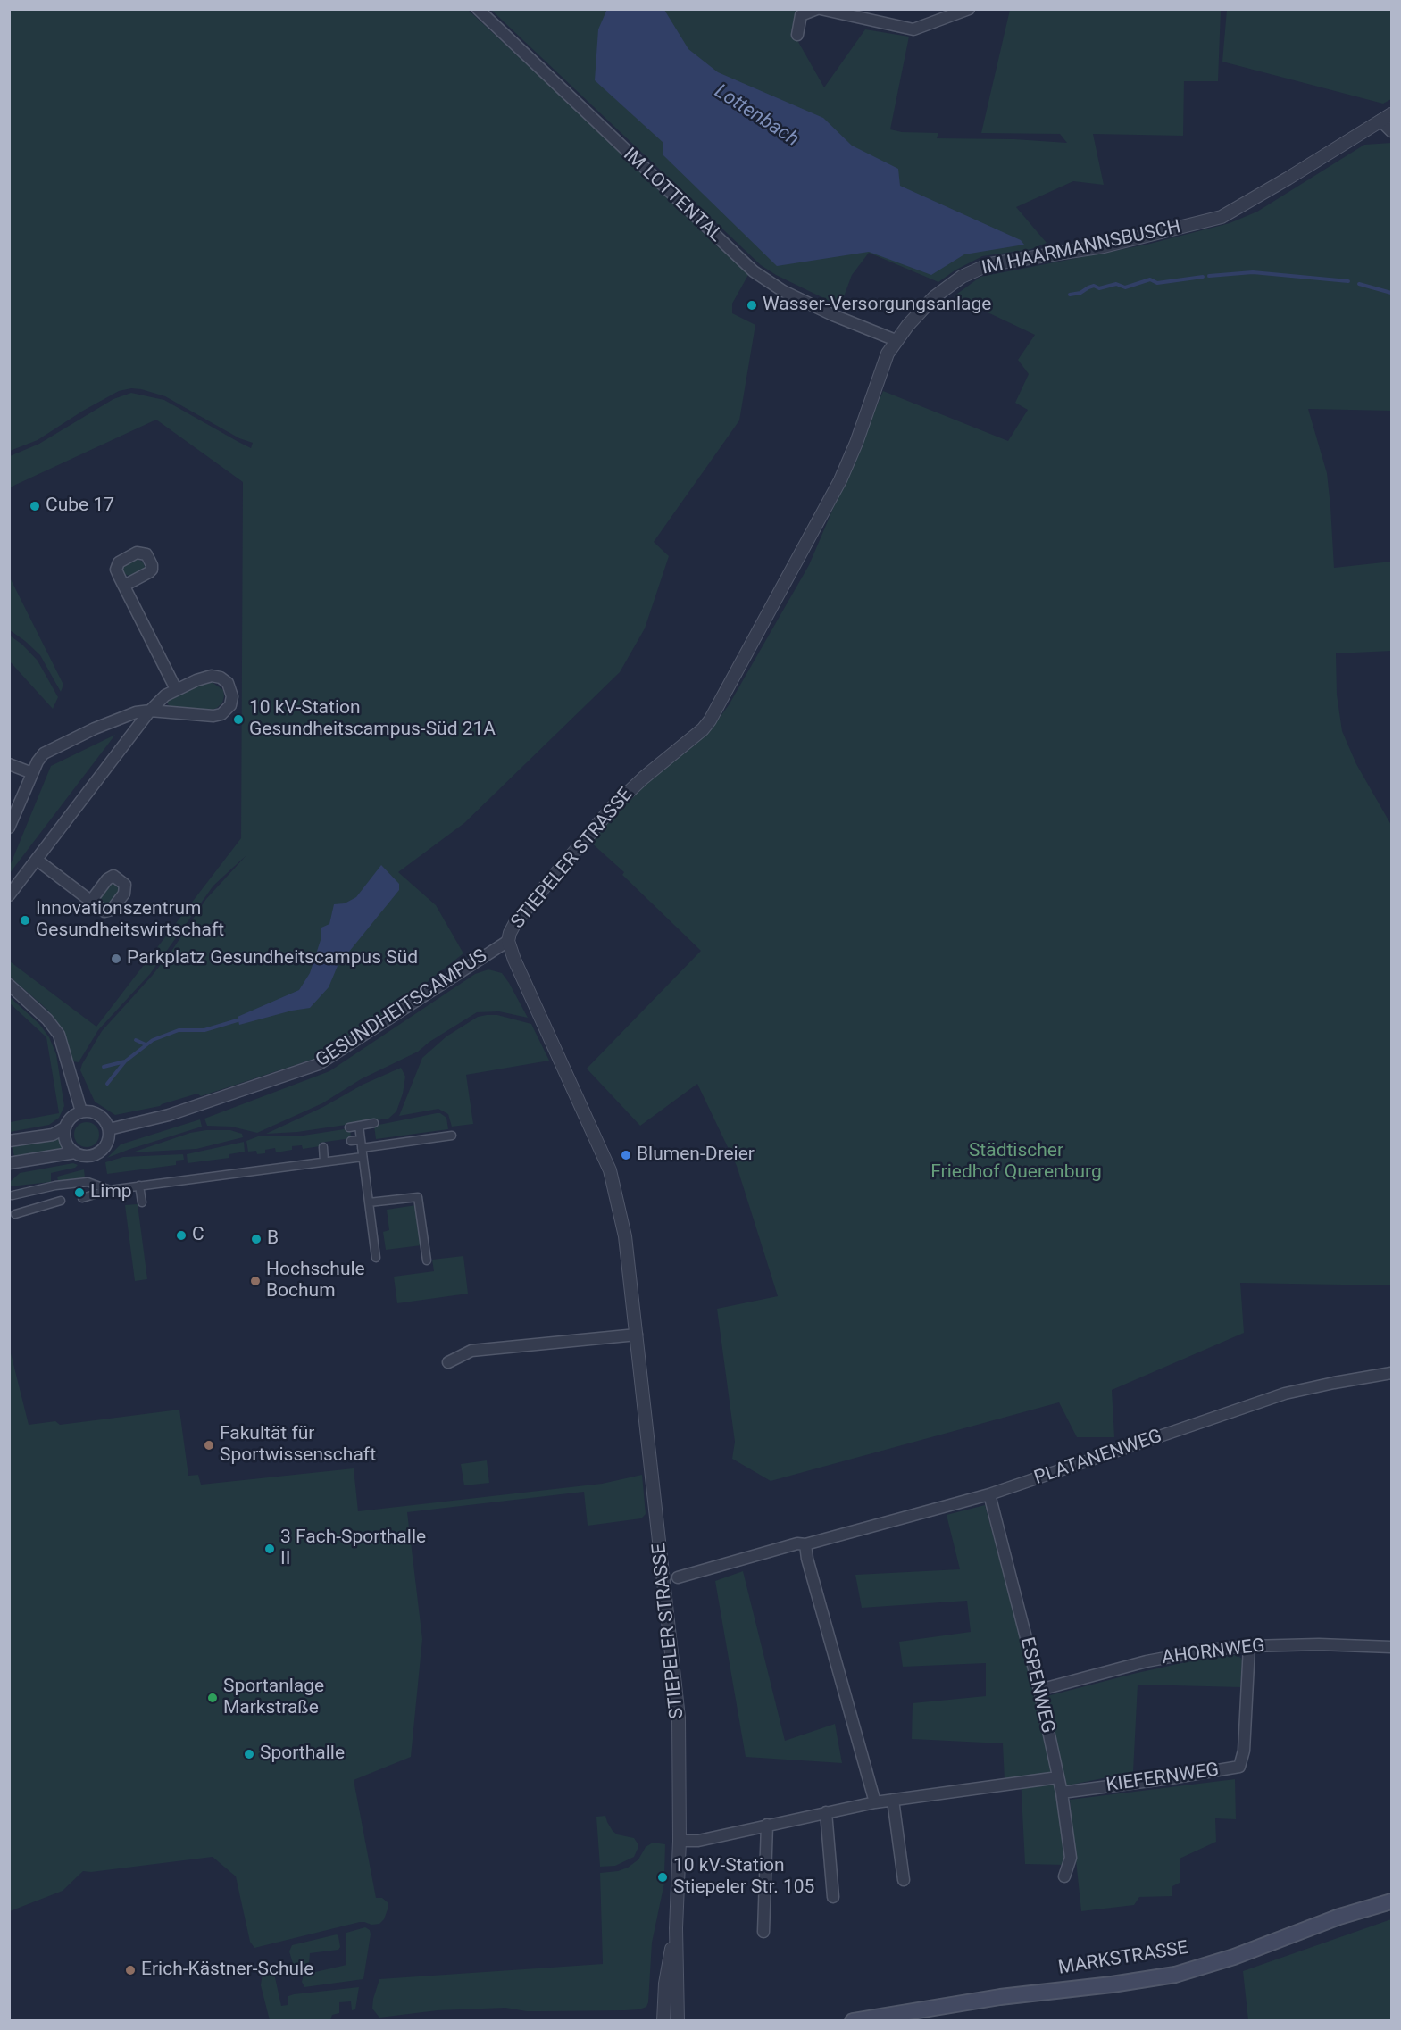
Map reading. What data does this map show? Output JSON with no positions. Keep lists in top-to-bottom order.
{
  "streets": {
    "main road": ["MARKSTRASSE"],
    "street": [
      "IM LOTTENTAL",
      "IM HAARMANNSBUSCH",
      "STIEPELER STRASSE",
      "GESUNDHEITSCAMPUS",
      "PLATANENWEG",
      "AHORNWEG",
      "ESPENWEG",
      "KIEFERNWEG"
    ]
  },
  "crossings": [
    ["IM LOTTENTAL", "IM HAARMANNSBUSCH"],
    ["IM LOTTENTAL", "STIEPELER STRASSE"],
    ["IM HAARMANNSBUSCH", "STIEPELER STRASSE"],
    ["STIEPELER STRASSE", "GESUNDHEITSCAMPUS"],
    ["PLATANENWEG", "ESPENWEG"],
    ["AHORNWEG", "ESPENWEG"],
    ["AHORNWEG", "KIEFERNWEG"],
    ["ESPENWEG", "KIEFERNWEG"]
  ],
  "water": ["Lottenbach"],
  "parks": ["Städtischer Friedhof Querenburg"],
  "places": [
    "Wasser-Versorgungsanlage",
    "Cube 17",
    "10 kV-Station Gesundheitscampus-Süd 21A",
    "Innovationszentrum Gesundheitswirtschaft",
    "Parkplatz Gesundheitscampus Süd",
    "Blumen-Dreier",
    "Limp",
    "C",
    "B",
    "Hochschule Bochum",
    "Fakultät für Sportwissenschaft",
    "3 Fach-Sporthalle II",
    "Sportanlage Markstraße",
    "Sporthalle",
    "10 kV-Station Stiepeler Str. 105",
    "Erich-Kästner-Schule"
  ]
}
